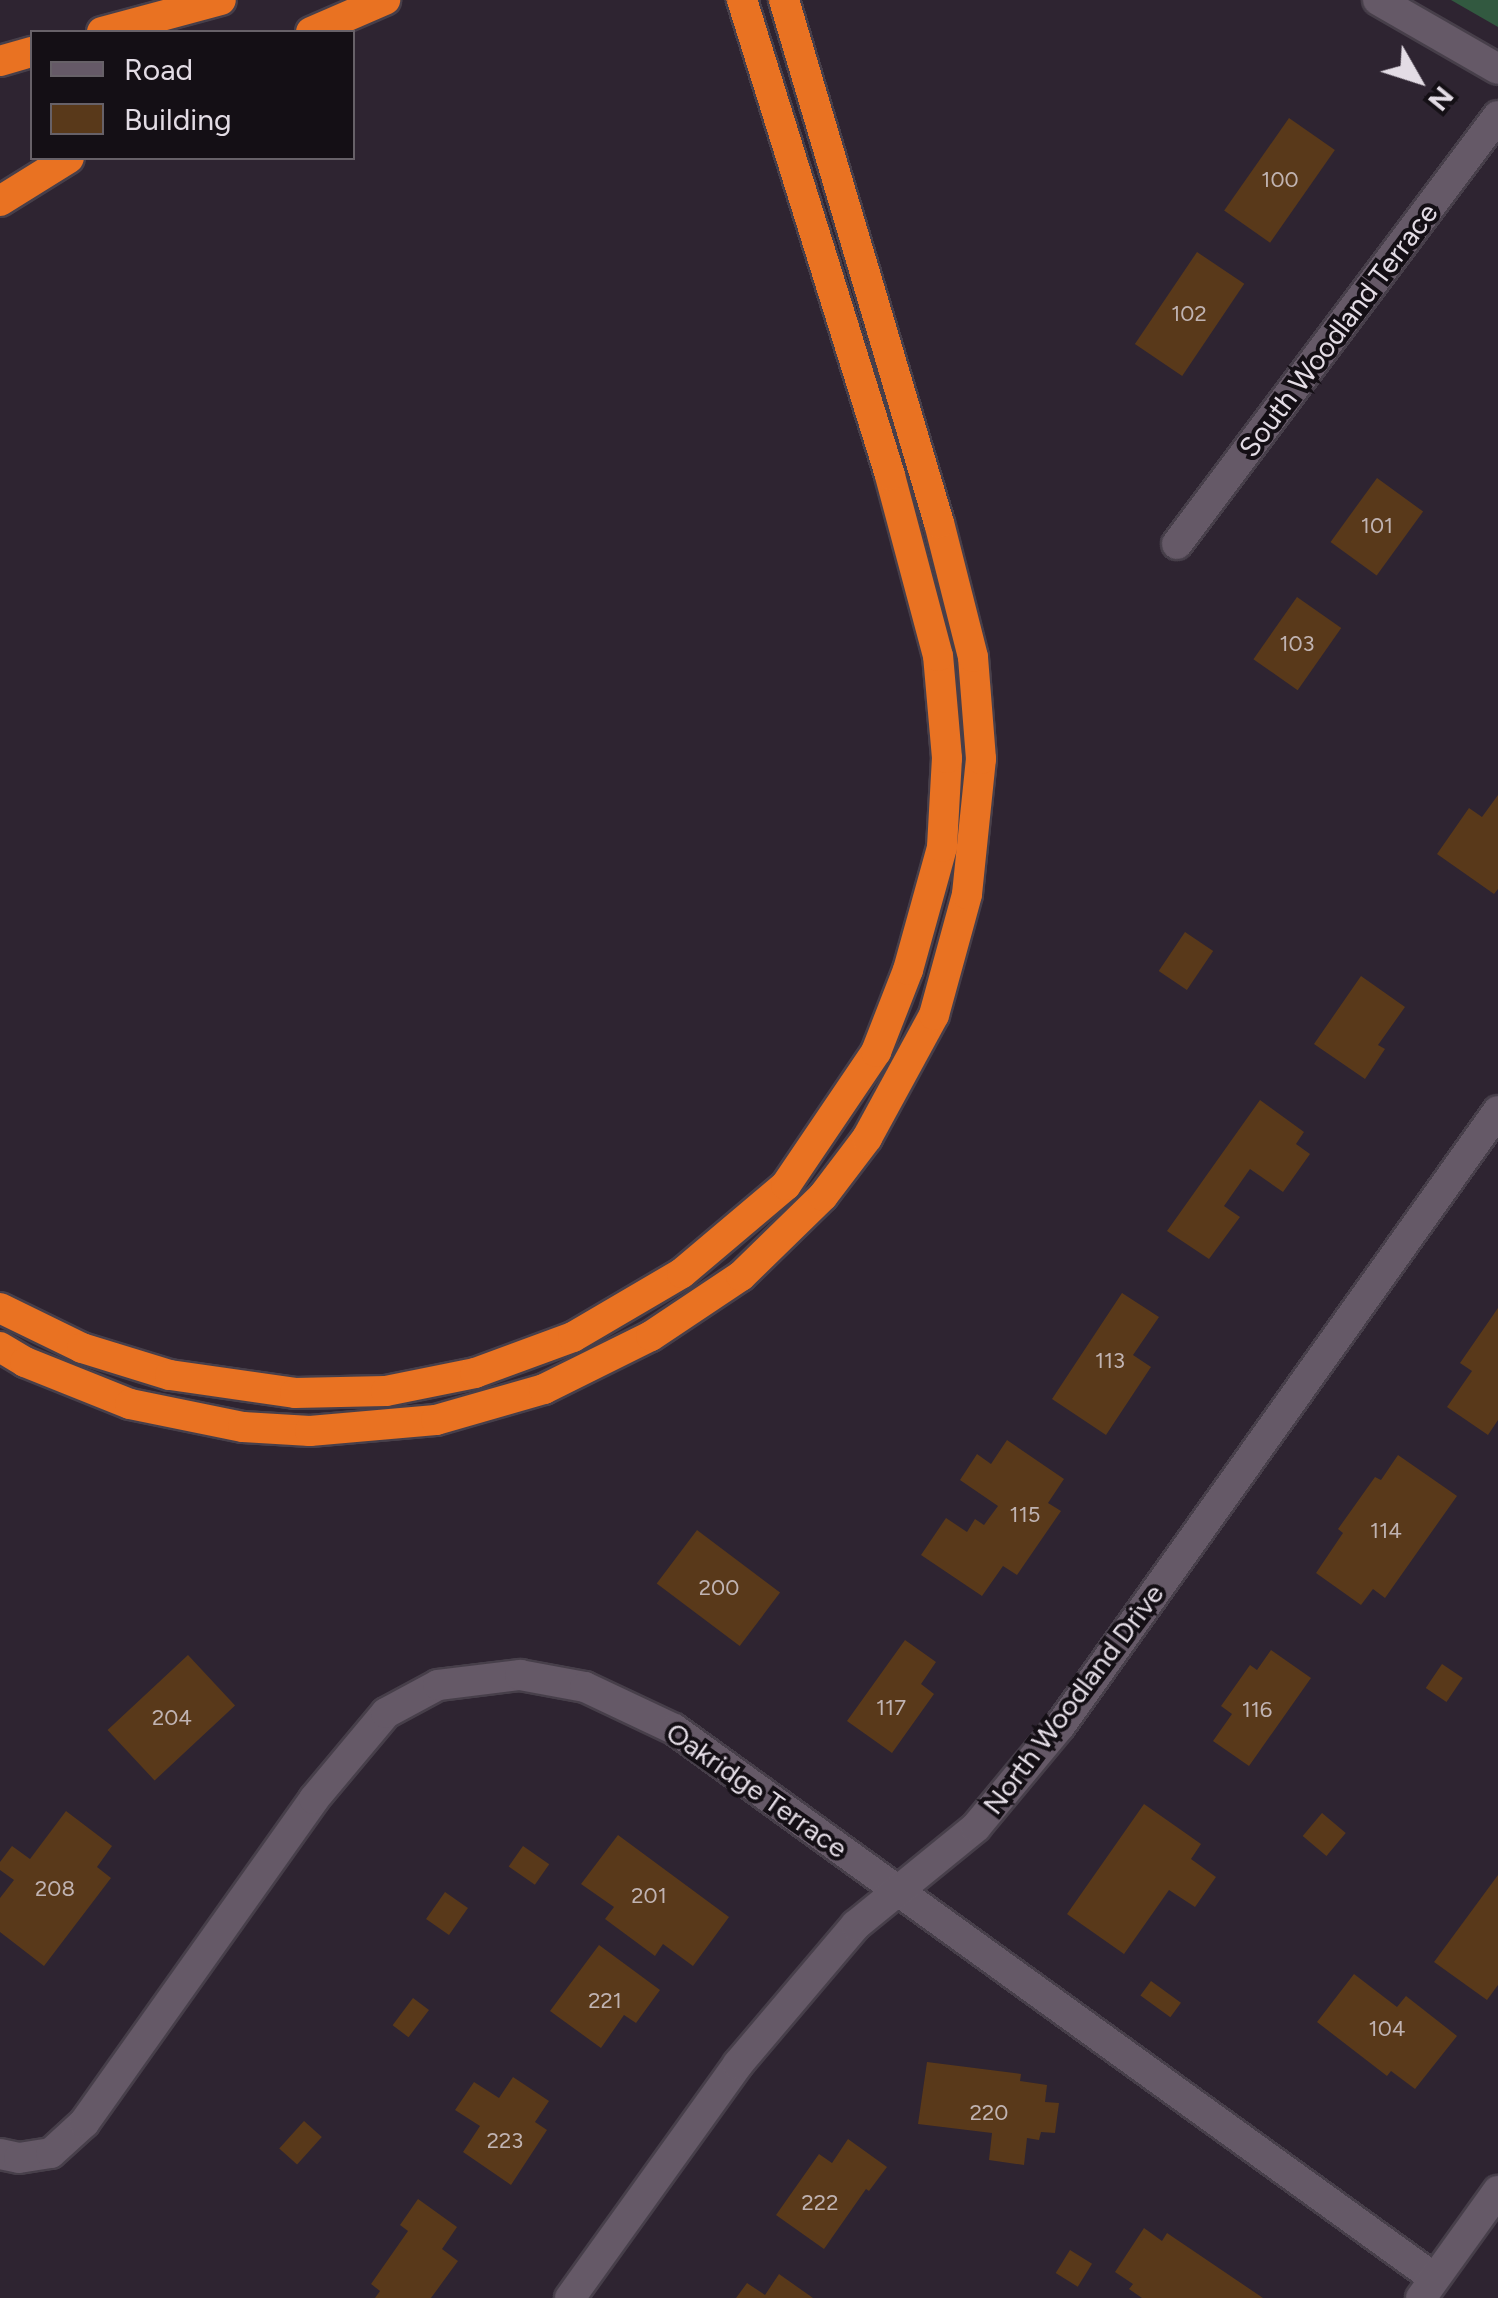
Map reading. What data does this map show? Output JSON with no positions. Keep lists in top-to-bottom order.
{
  "streets": {
    "street": ["South Woodland Terrace", "North Woodland Drive", "Oakridge Terrace"]
  },
  "crossings": [
    ["North Woodland Drive", "Oakridge Terrace"]
  ],
  "house_numbers": [
    "100",
    "102",
    "101",
    "103",
    "113",
    "115",
    "114",
    "200",
    "117",
    "116",
    "204",
    "208",
    "201",
    "221",
    "104",
    "220",
    "223",
    "222"
  ],
  "legend": ["Road", "Building"],
  "north": "bottom right"
}
